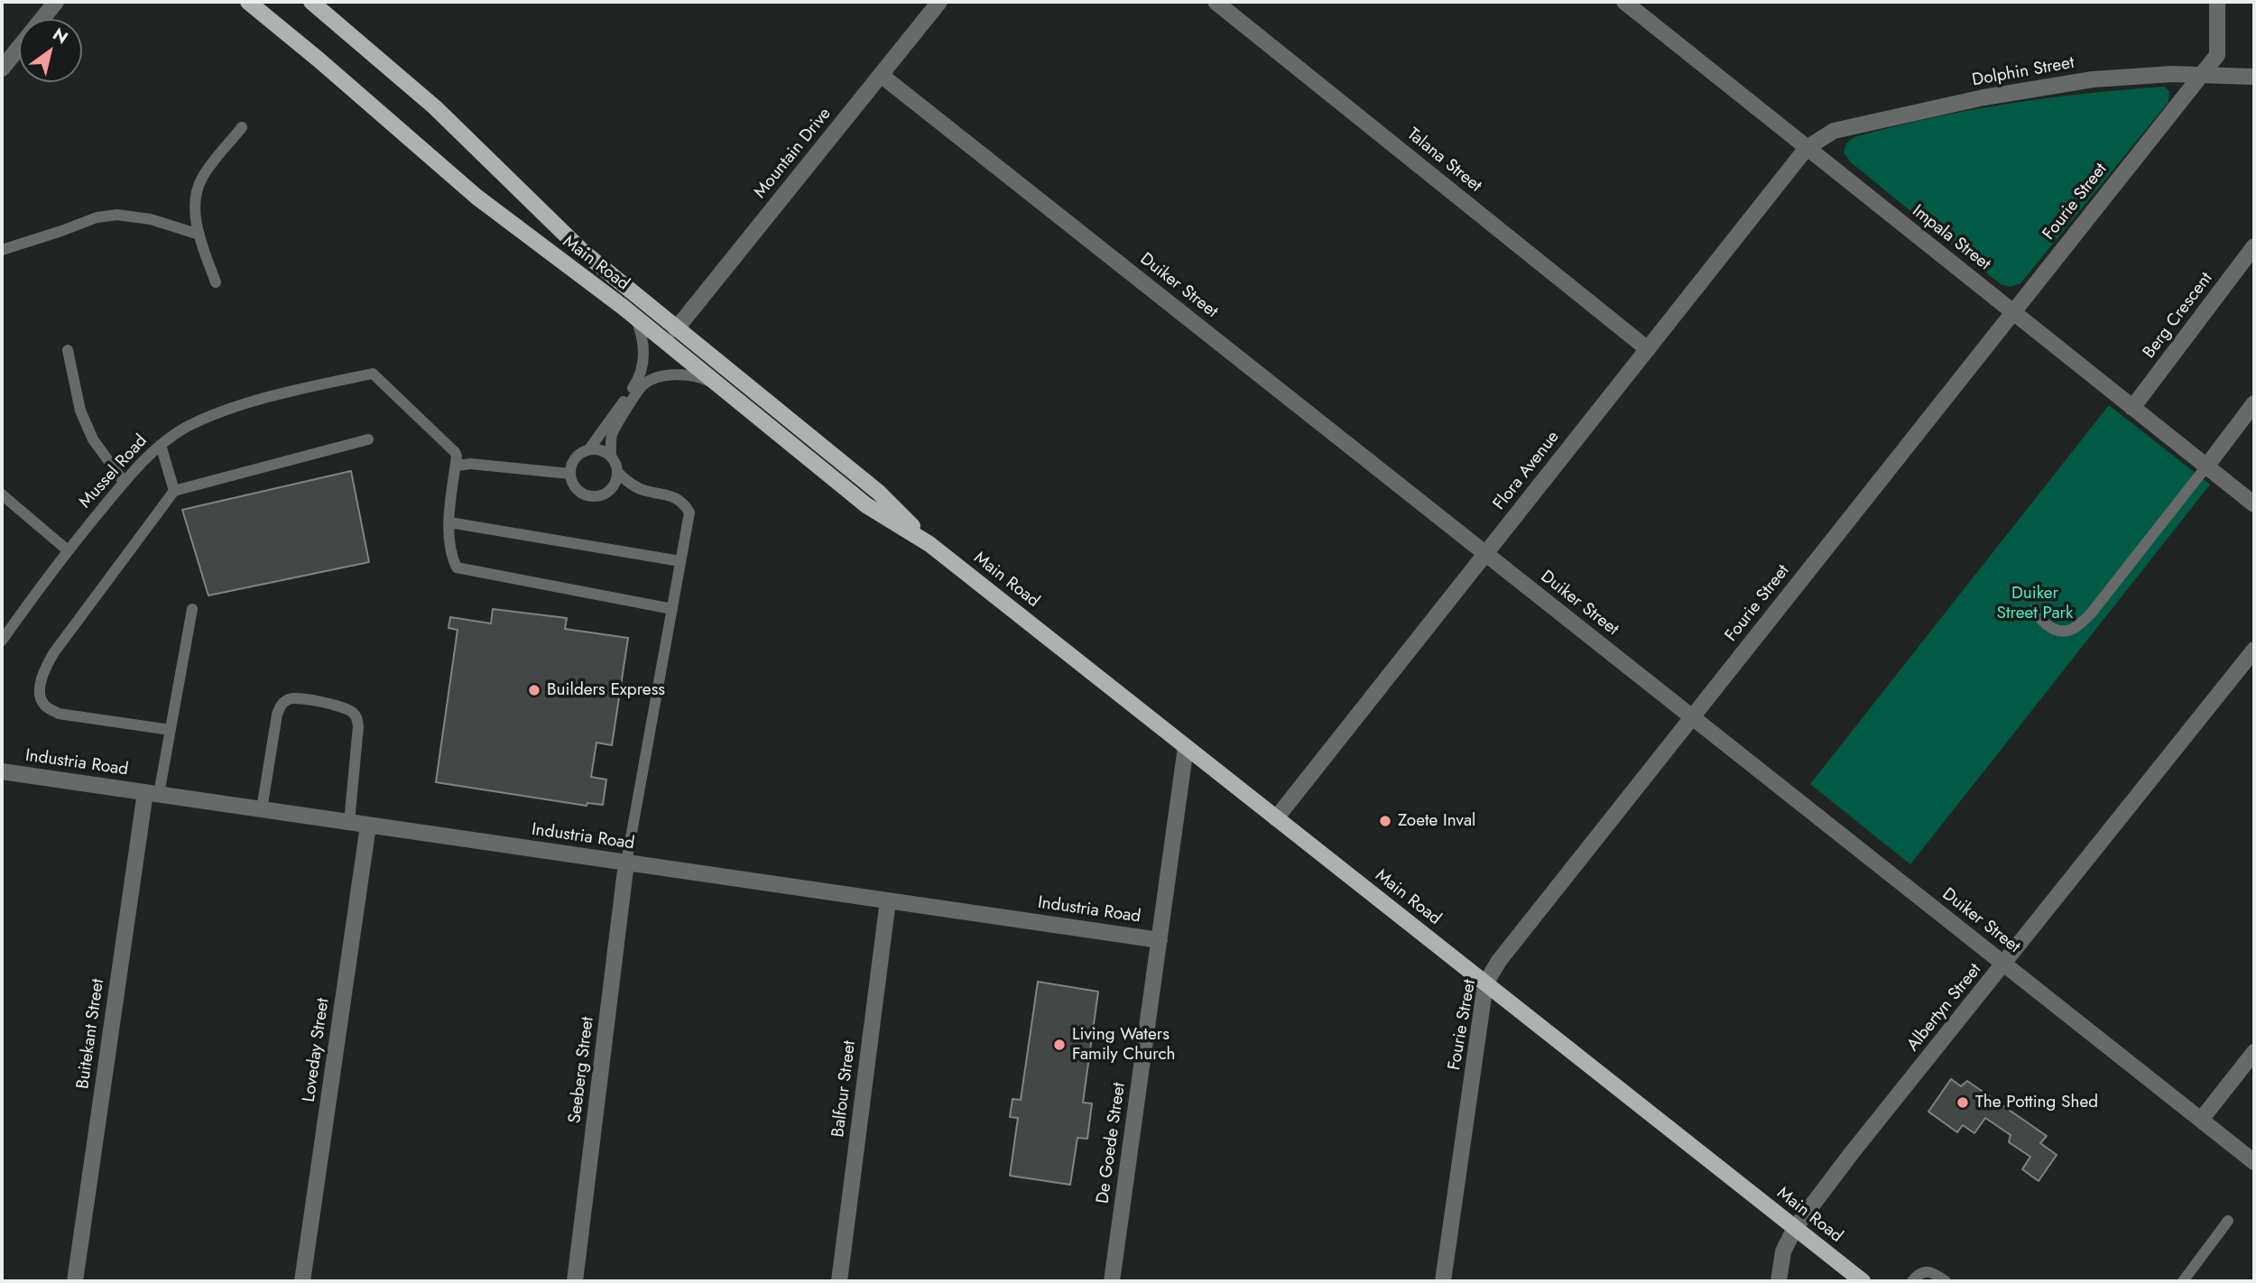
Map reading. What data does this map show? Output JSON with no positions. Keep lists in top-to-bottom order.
{
  "streets": {
    "main road": ["Main Road"],
    "street": [
      "Dolphin Street",
      "Mountain Drive",
      "Talana Street",
      "Fourie Street",
      "Impala Street",
      "Duiker Street",
      "Berg Crescent",
      "Flora Avenue",
      "Industria Road",
      "Albertyn Street",
      "Buitekant Street",
      "Loveday Street",
      "Seeberg Street",
      "Balfour Street",
      "De Goede Street"
    ],
    "lane": ["Mussel Road"]
  },
  "crossings": [
    ["Dolphin Street", "Fourie Street"],
    ["Dolphin Street", "Impala Street"],
    ["Dolphin Street", "Flora Avenue"],
    ["Mountain Drive", "Main Road"],
    ["Mountain Drive", "Duiker Street"],
    ["Talana Street", "Flora Avenue"],
    ["Fourie Street", "Impala Street"],
    ["Fourie Street", "Main Road"],
    ["Fourie Street", "Duiker Street"],
    ["Impala Street", "Berg Crescent"],
    ["Impala Street", "Flora Avenue"],
    ["Main Road", "Flora Avenue"],
    ["Main Road", "Albertyn Street"],
    ["Main Road", "De Goede Street"],
    ["Duiker Street", "Flora Avenue"],
    ["Duiker Street", "Albertyn Street"],
    ["Industria Road", "Buitekant Street"],
    ["Industria Road", "Loveday Street"],
    ["Industria Road", "Seeberg Street"],
    ["Industria Road", "Balfour Street"],
    ["Industria Road", "De Goede Street"]
  ],
  "parks": ["Duiker Street Park"],
  "places": [
    "Builders Express",
    "Zoete Inval",
    "Living Waters Family Church",
    "The Potting Shed"
  ],
  "north": "top right"
}
